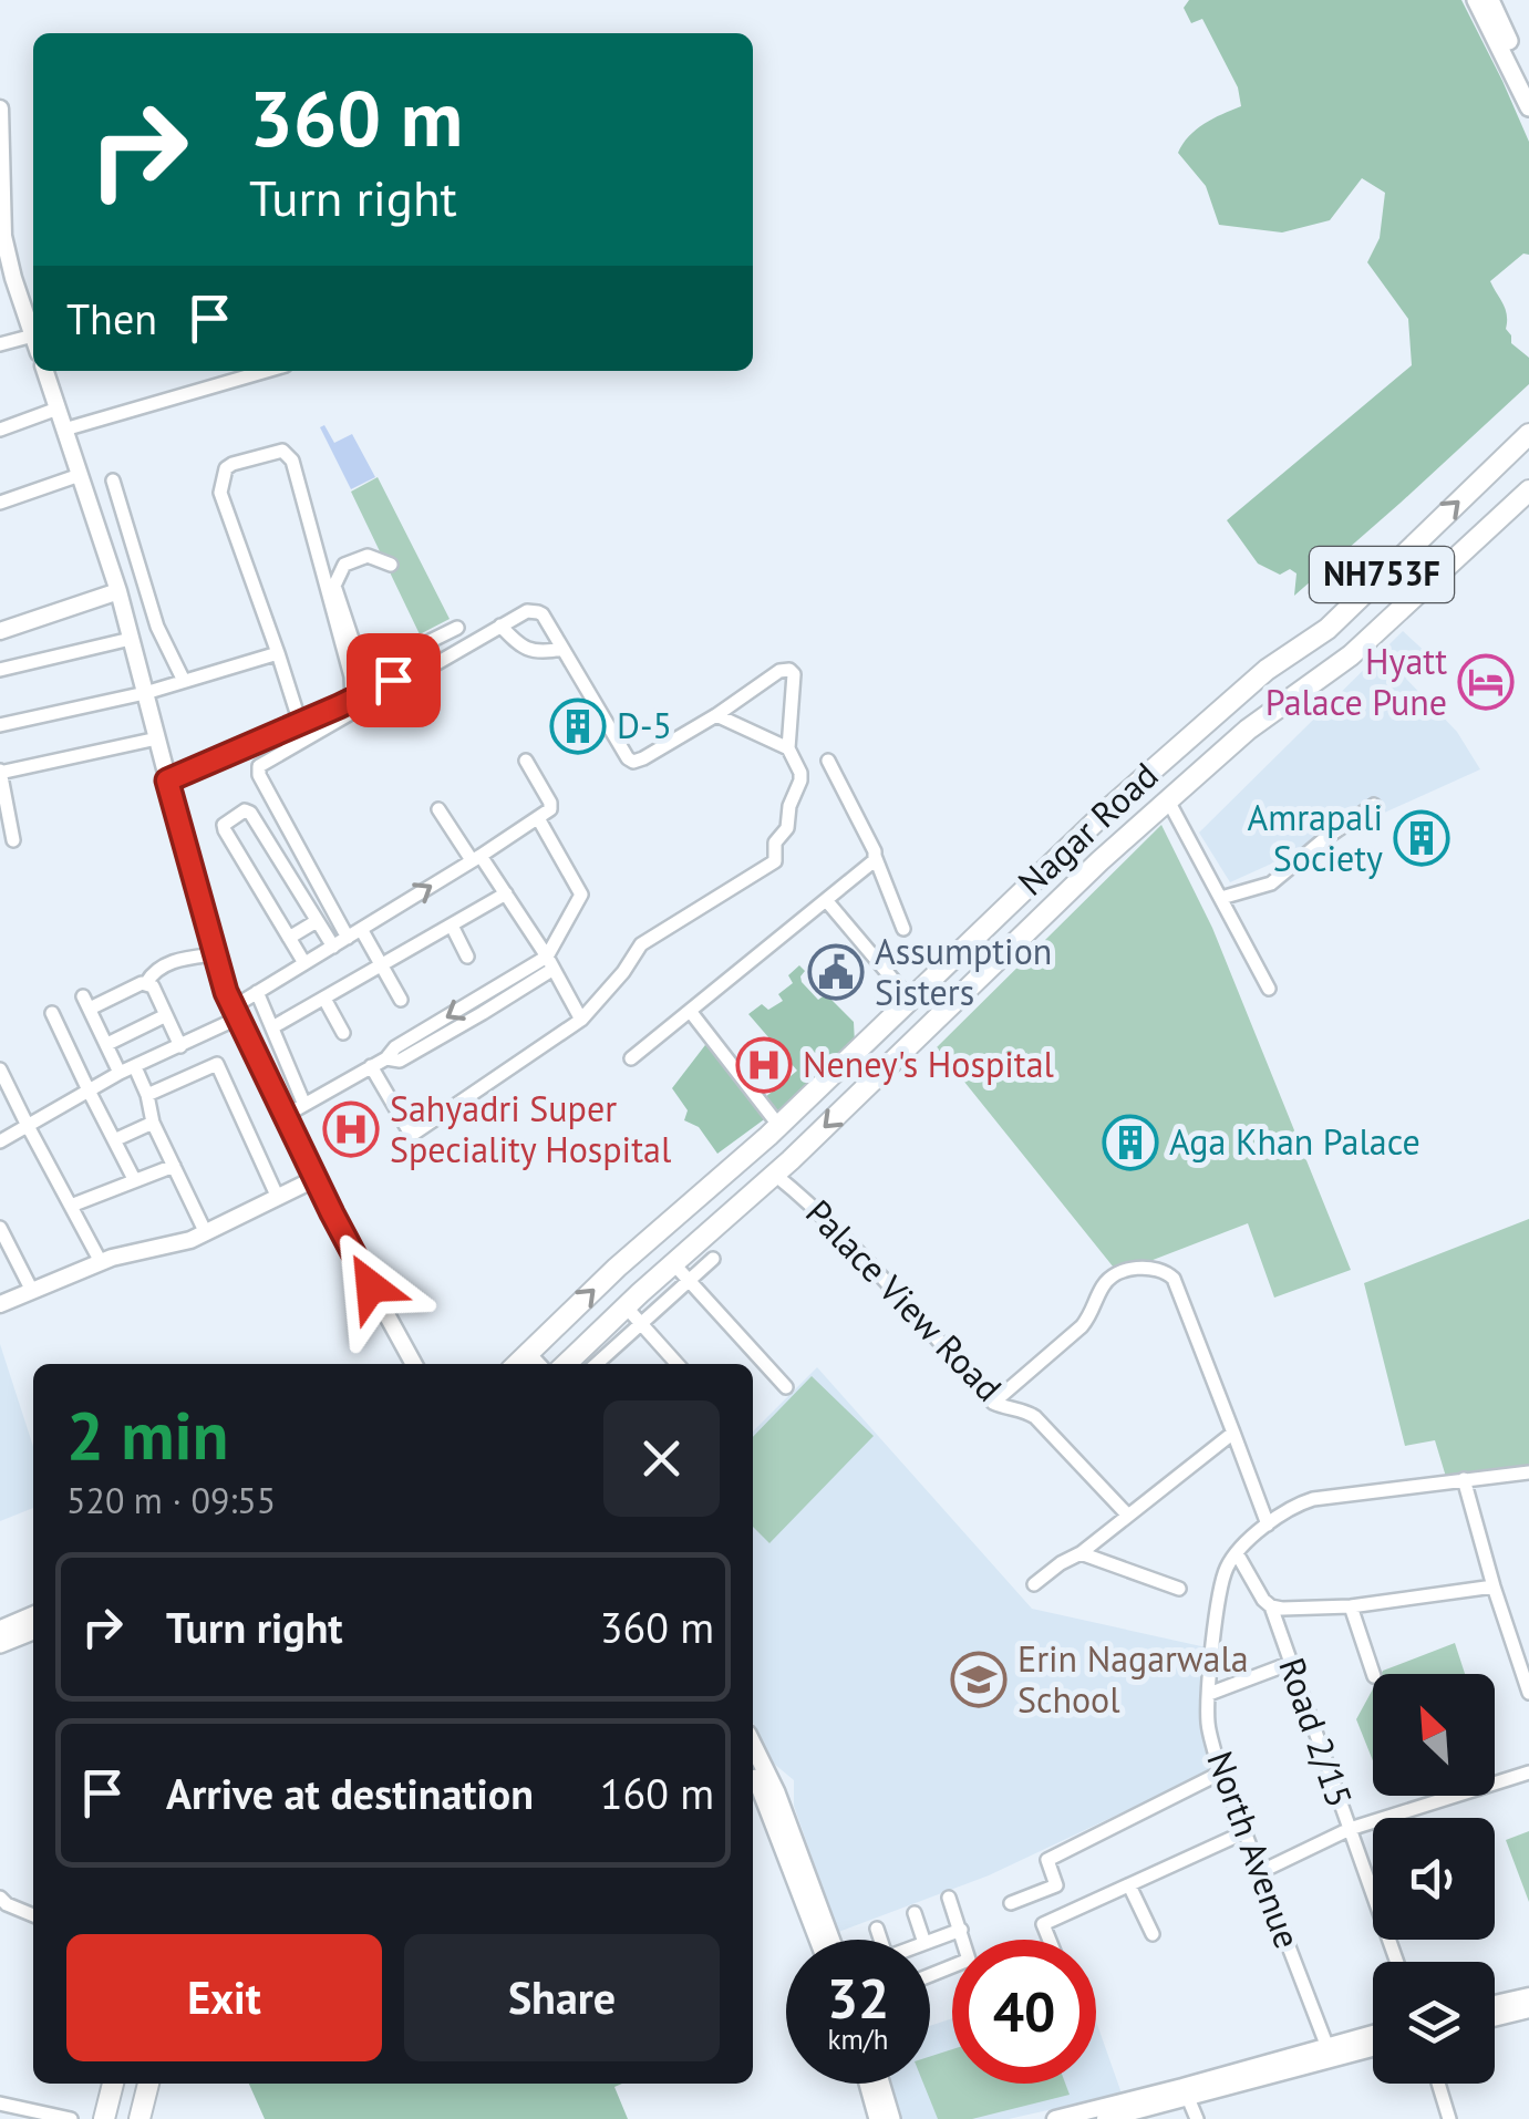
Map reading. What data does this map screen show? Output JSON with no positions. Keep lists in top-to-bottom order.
{
  "streets": {
    "highway": ["NH753F", "Nagar Road"],
    "street": ["Palace View Road", "Road 2/15", "North Avenue"]
  },
  "crossings": [
    ["Nagar Road", "Palace View Road"],
    ["Road 2/15", "North Avenue"]
  ],
  "places": {
    "hotel": ["Hyatt Palace Pune"],
    "building": ["D-5", "Amrapali Society", "Aga Khan Palace"],
    "public building": ["Assumption Sisters"],
    "hospital": ["Neney's Hospital", "Sahyadri Super Speciality Hospital"],
    "school or university": ["Erin Nagarwala School"]
  },
  "north": "top left",
  "page": {
    "turn": ["360 m", "Turn right"],
    "then": "Then",
    "heading": ["2 min", "520 m · 09:55"],
    "list": [
      {
        "name": "Turn right",
        "value": "360 m"
      },
      {
        "name": "Arrive at destination",
        "value": "160 m"
      }
    ],
    "buttons": ["Exit", "Share"],
    "speed": "32 km/h",
    "limit": "40"
  }
}
